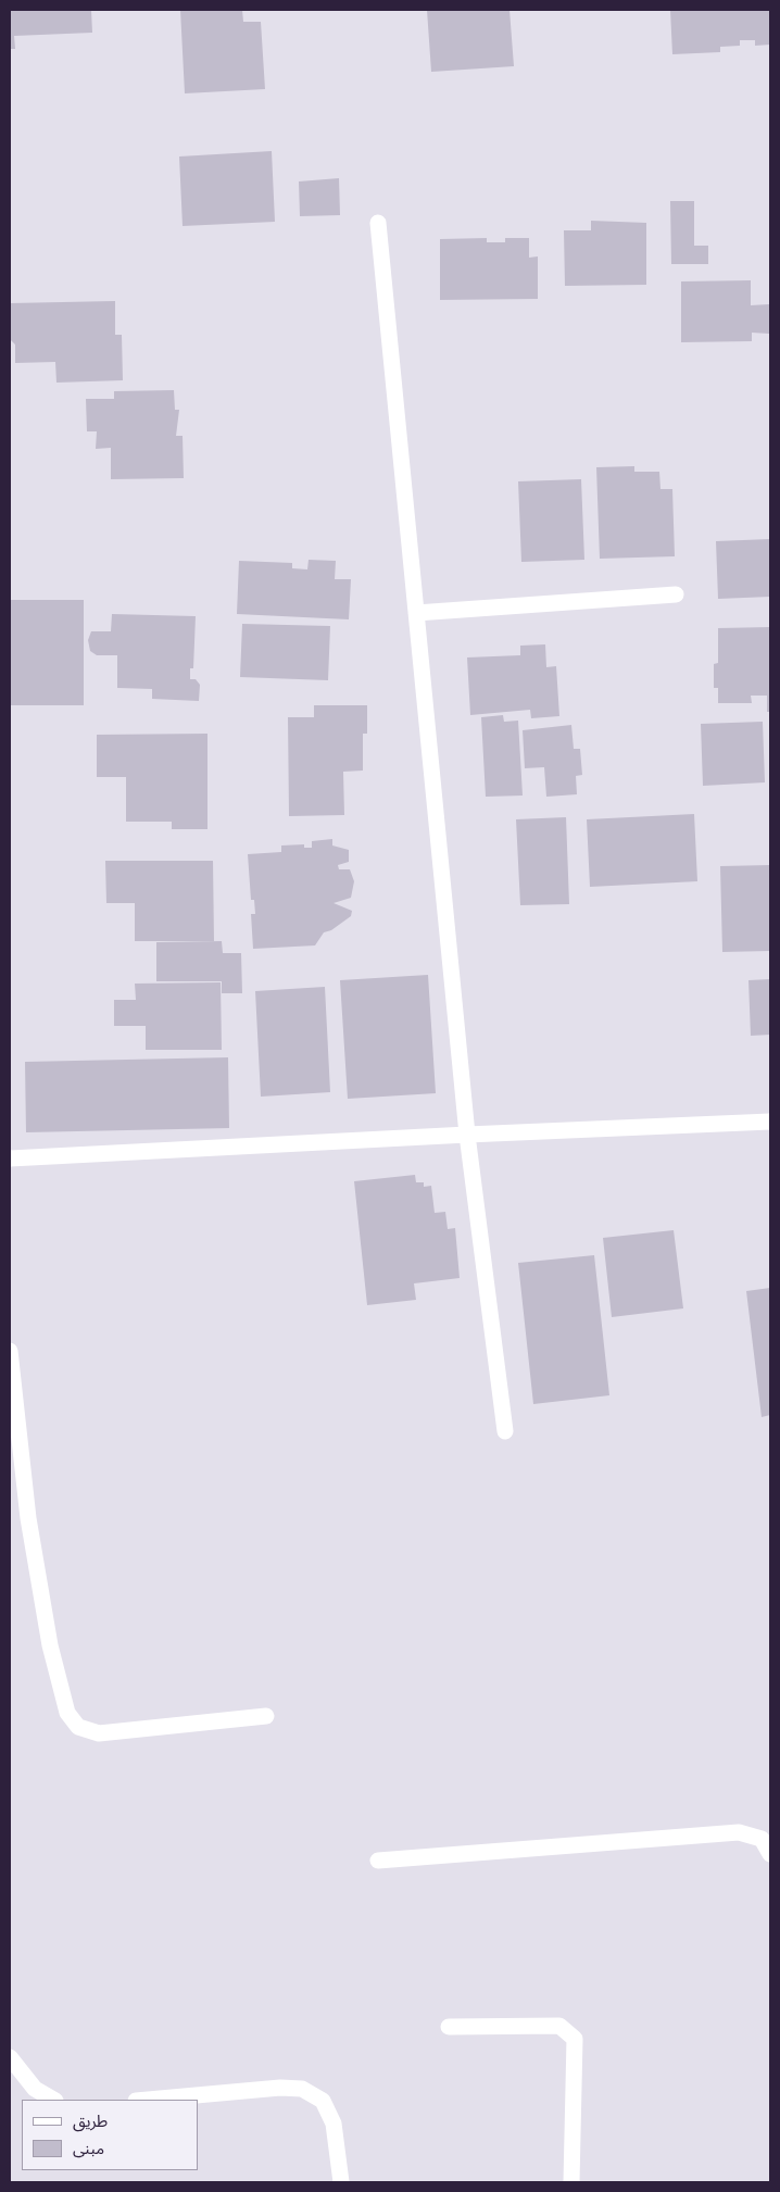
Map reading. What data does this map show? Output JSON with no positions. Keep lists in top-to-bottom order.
{
  "legend": ["طريق", "مبنى"]
}
